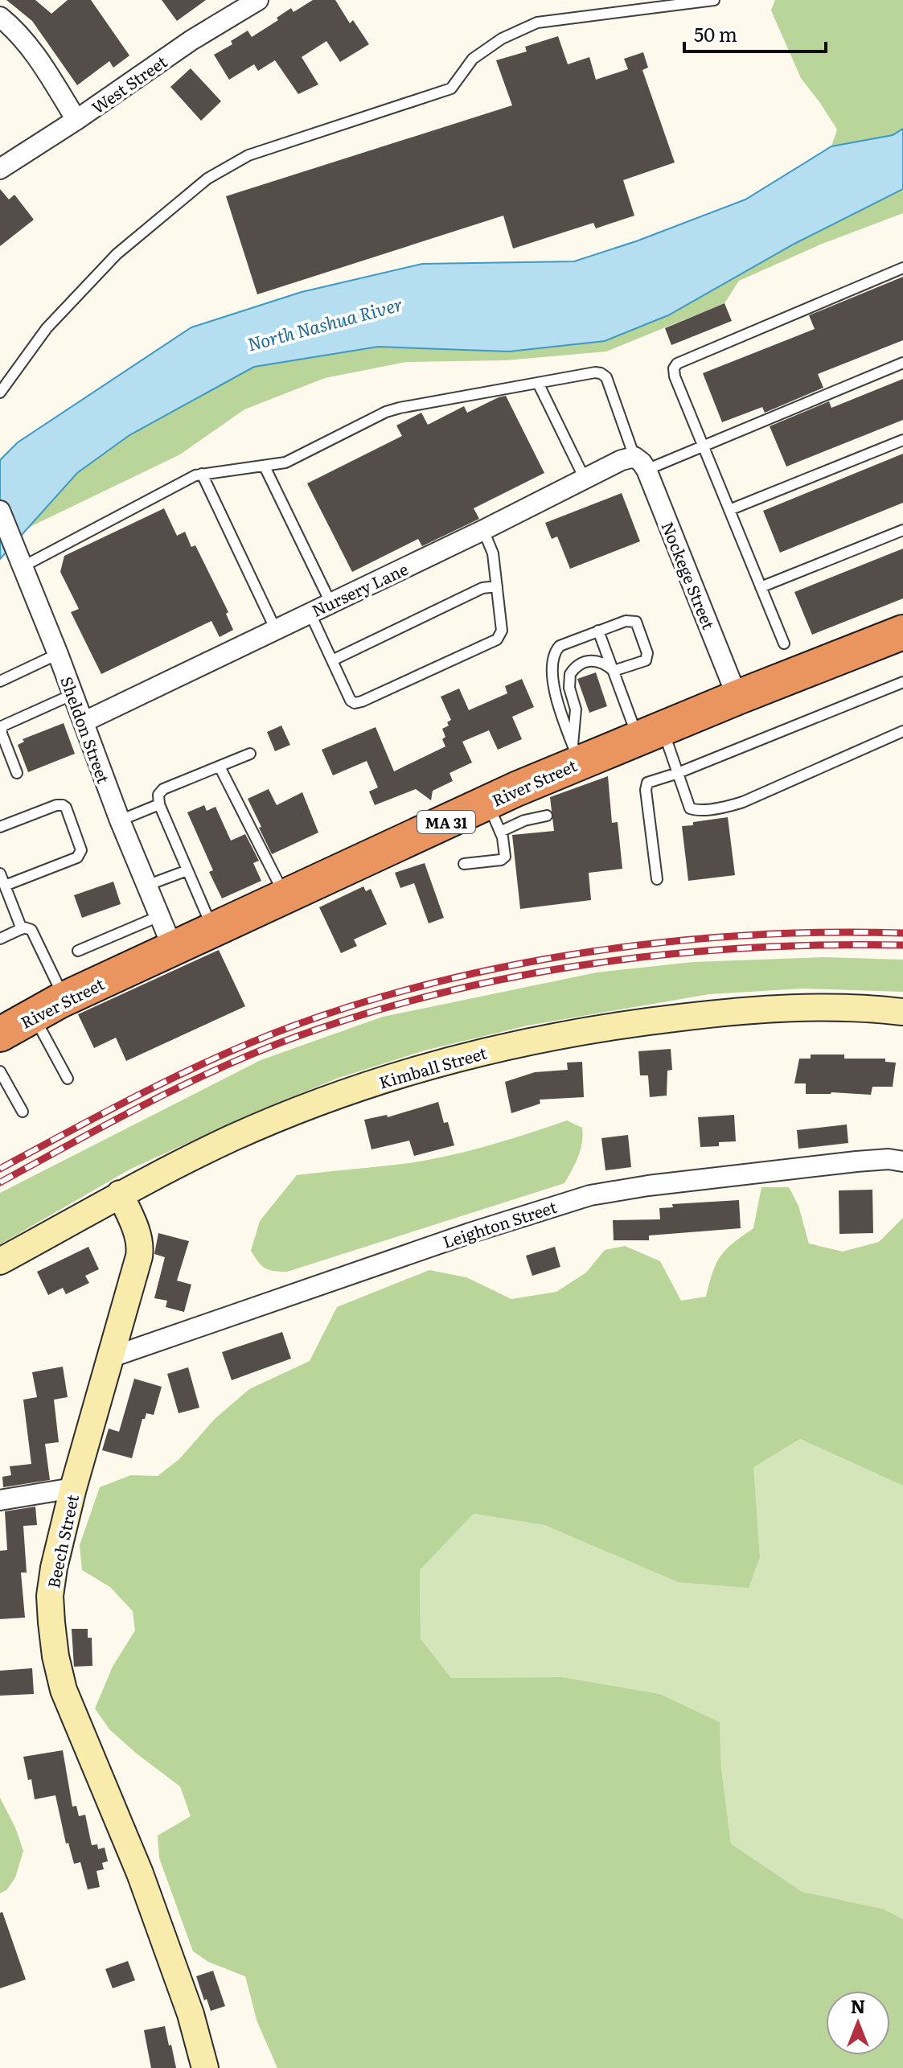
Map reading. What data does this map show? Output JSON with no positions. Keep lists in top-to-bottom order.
{
  "streets": {
    "highway": ["River Street", "MA 31"],
    "main road": ["Kimball Street", "Beech Street"],
    "street": [
      "West Street",
      "Nockege Street",
      "Nursery Lane",
      "Sheldon Street",
      "Leighton Street"
    ]
  },
  "crossings": [
    ["Nockege Street", "Nursery Lane"],
    ["Nockege Street", "River Street"],
    ["Nursery Lane", "Sheldon Street"],
    ["Sheldon Street", "River Street"],
    ["Kimball Street", "Beech Street"],
    ["Leighton Street", "Beech Street"]
  ],
  "water": ["North Nashua River"],
  "scale_bar": "50 m",
  "north": "top"
}
